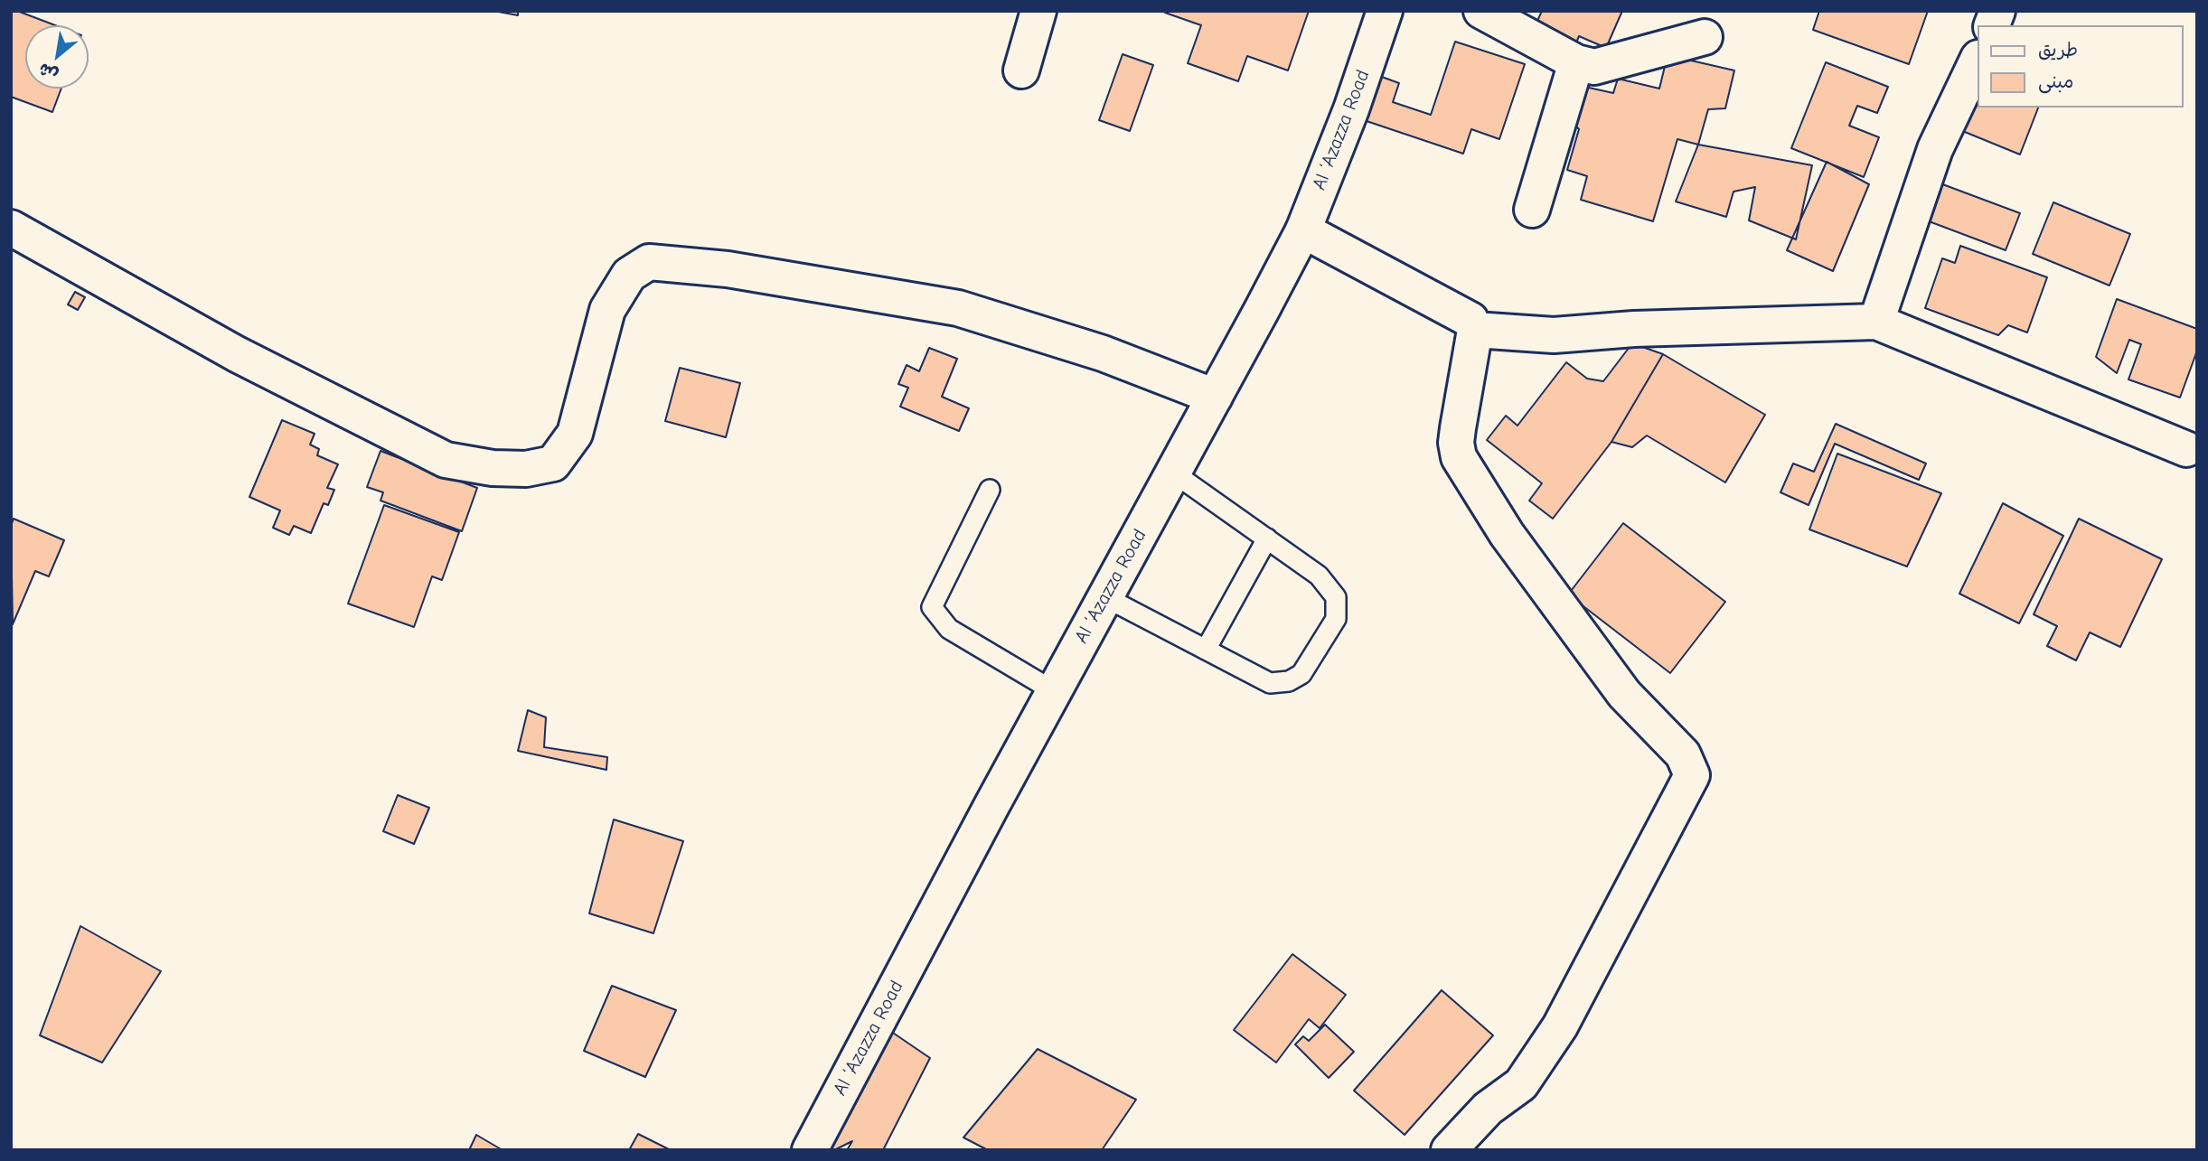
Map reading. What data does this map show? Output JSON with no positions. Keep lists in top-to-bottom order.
{
  "streets": {
    "street": ["Al ‘Azazza Road"]
  },
  "legend": ["طريق", "مبنى"],
  "north": "bottom left"
}
